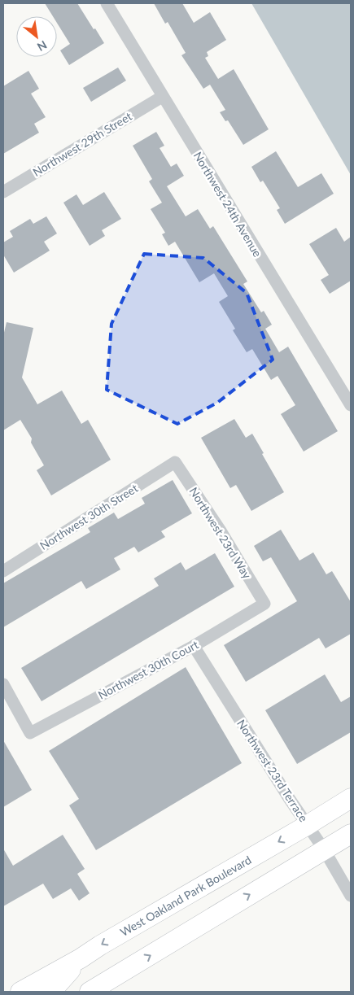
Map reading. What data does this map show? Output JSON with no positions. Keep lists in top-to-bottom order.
{
  "streets": {
    "main road": ["West Oakland Park Boulevard"],
    "street": [
      "Northwest 29th Street",
      "Northwest 24th Avenue",
      "Northwest 30th Street",
      "Northwest 23rd Way",
      "Northwest 30th Court",
      "Northwest 23rd Terrace"
    ]
  },
  "crossings": [
    ["Northwest 29th Street", "Northwest 24th Avenue"],
    ["Northwest 30th Street", "Northwest 23rd Way"],
    ["Northwest 23rd Way", "Northwest 30th Court"],
    ["Northwest 30th Court", "Northwest 23rd Terrace"],
    ["Northwest 23rd Terrace", "West Oakland Park Boulevard"]
  ],
  "north": "bottom right"
}
